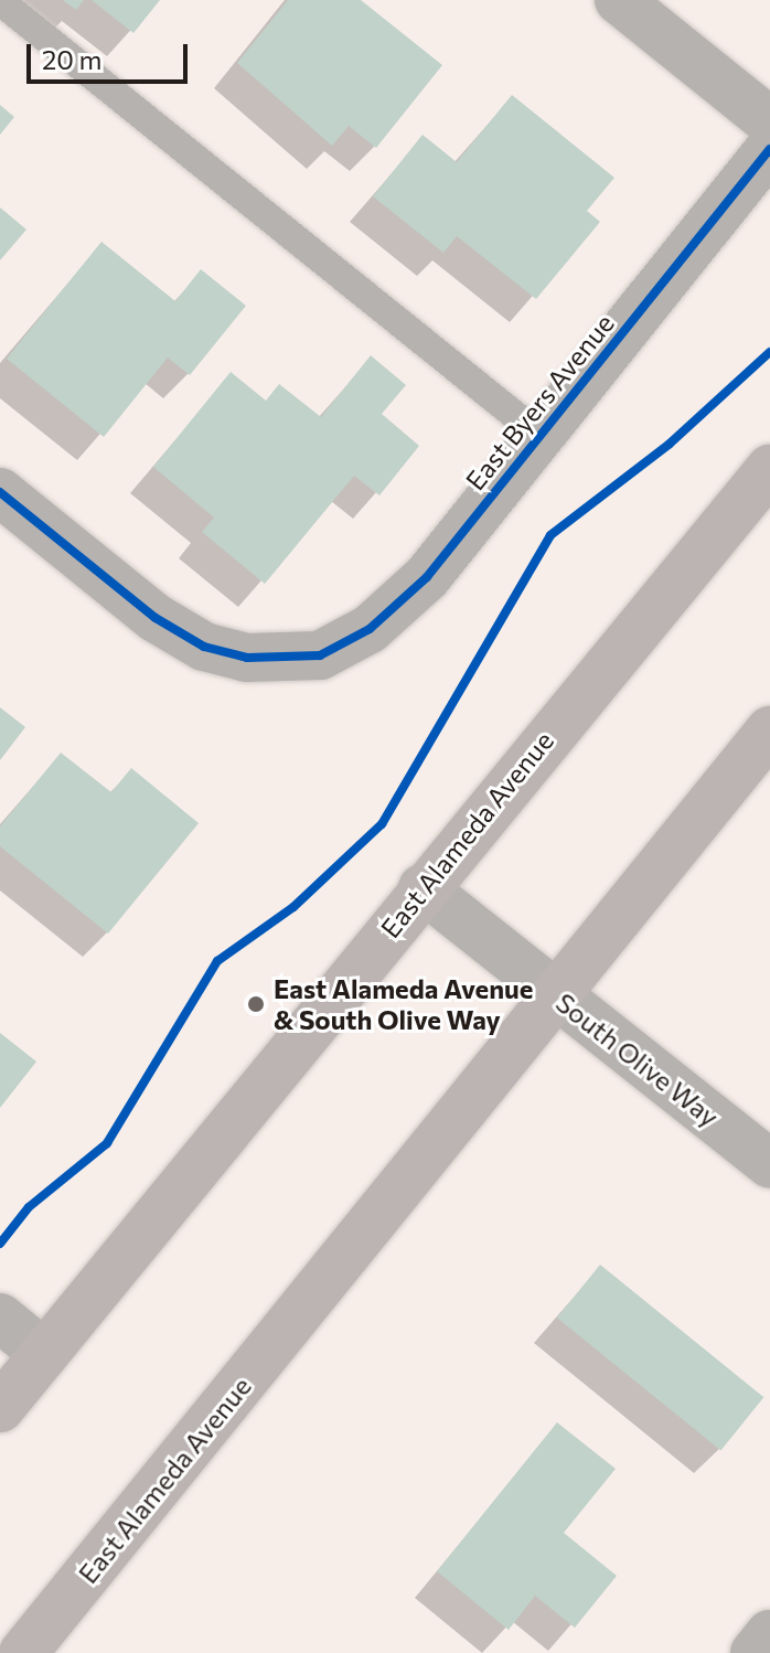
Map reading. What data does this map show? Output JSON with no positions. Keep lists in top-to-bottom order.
{
  "streets": {
    "main road": ["East Alameda Avenue"],
    "street": ["East Byers Avenue", "South Olive Way"]
  },
  "crossings": [
    ["East Alameda Avenue", "South Olive Way"]
  ],
  "places": ["East Alameda Avenue & South Olive Way"],
  "scale_bar": "20 m"
}
